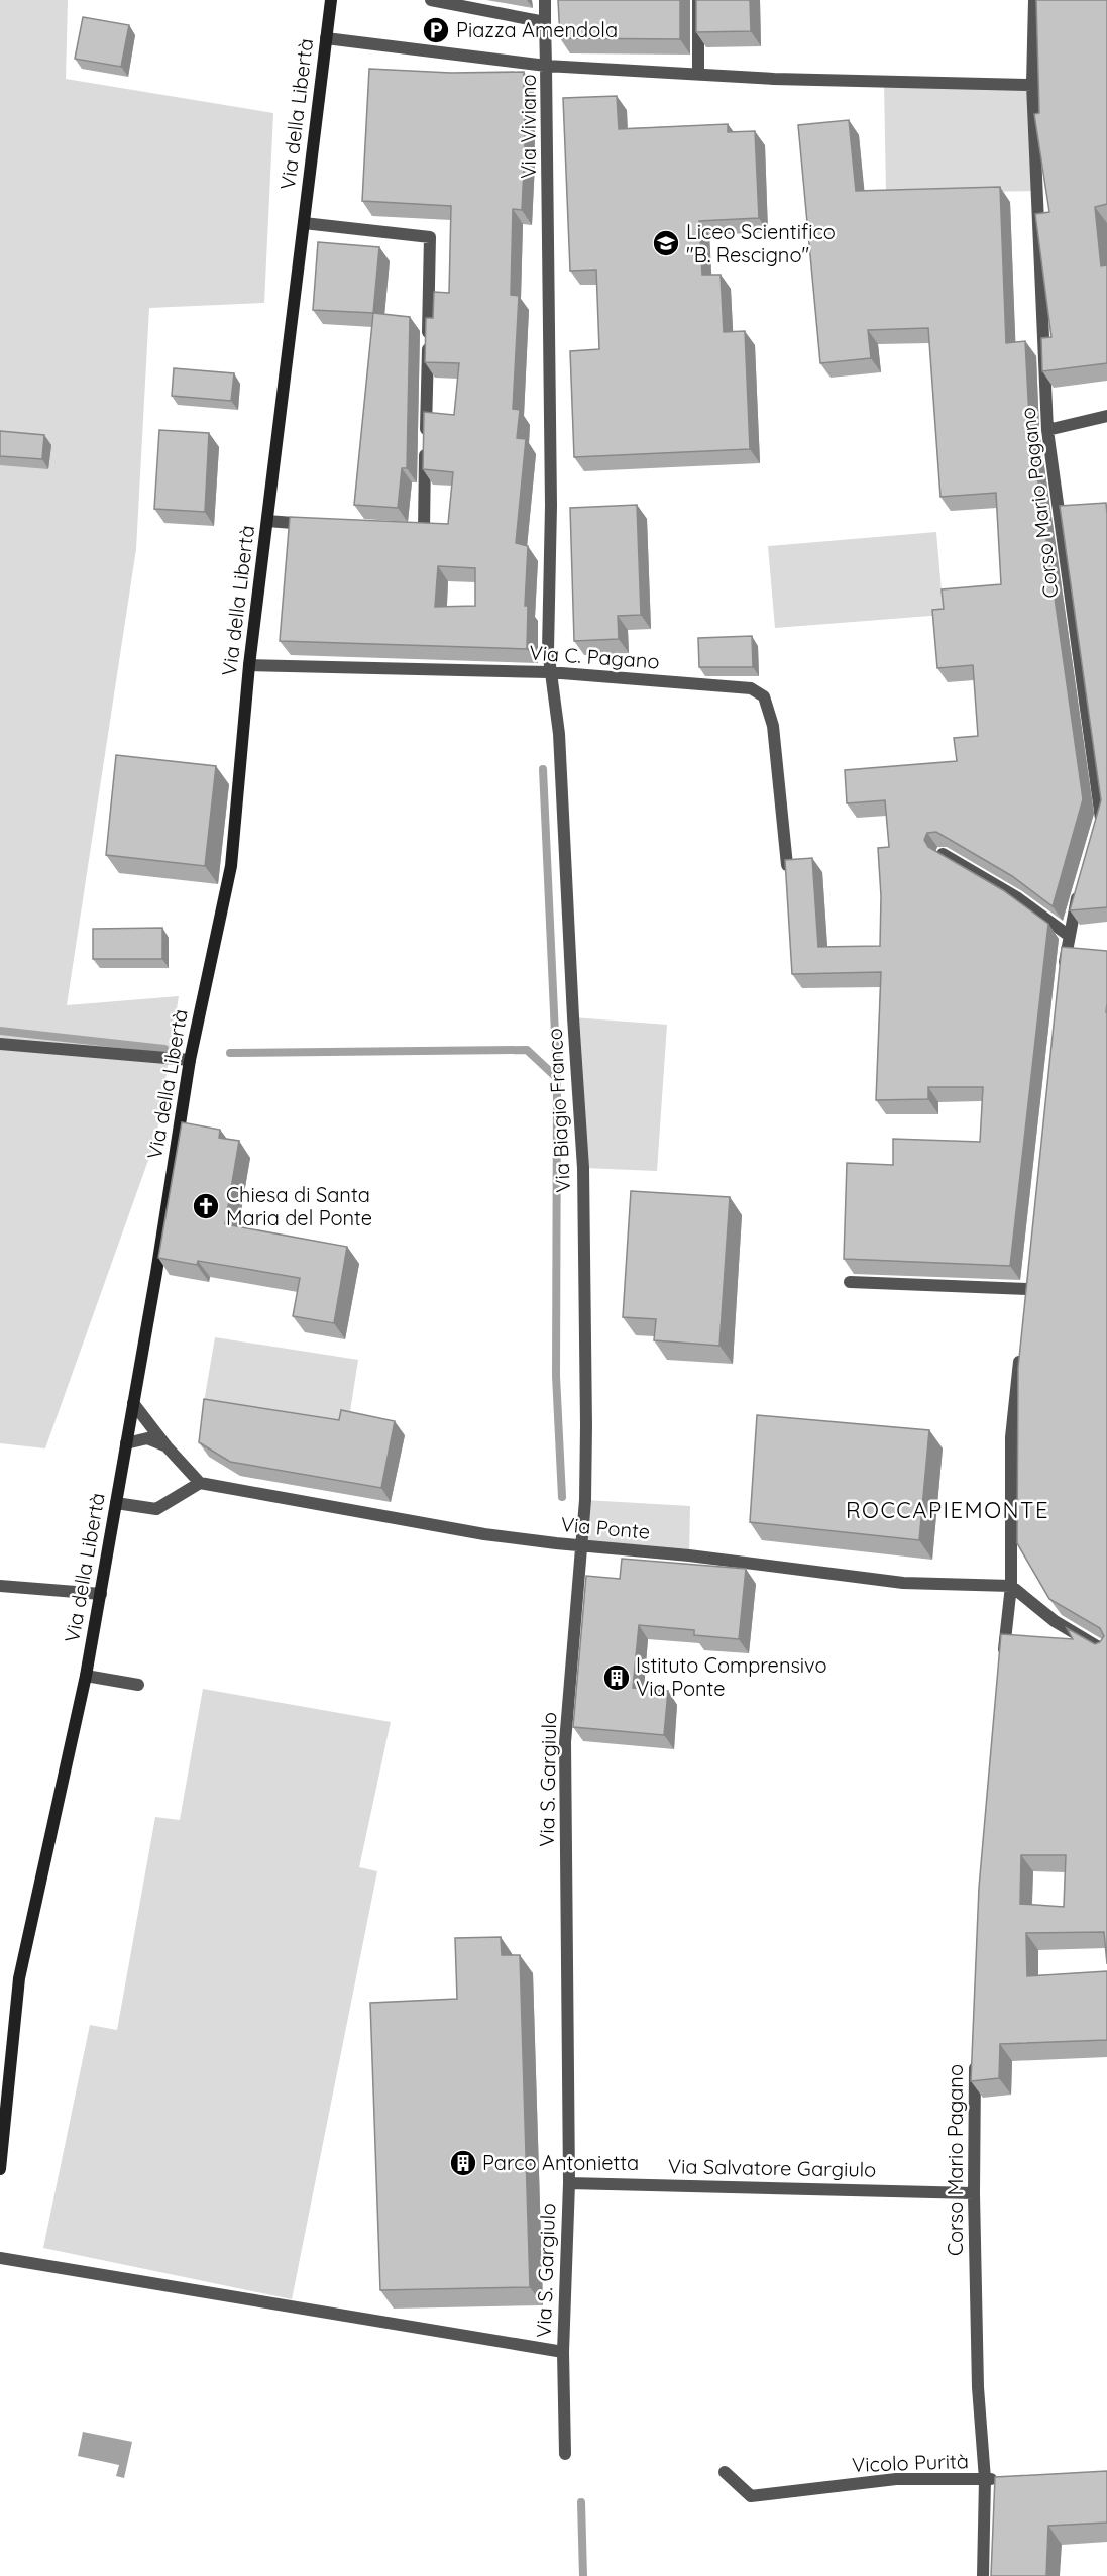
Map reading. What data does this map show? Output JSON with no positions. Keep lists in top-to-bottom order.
{
  "streets": {
    "main road": ["Via della Libertà"],
    "street": [
      "Via Viviano",
      "Corso Mario Pagano",
      "Via C. Pagano",
      "Via Biagio Franco",
      "Via Ponte",
      "Via S. Gargiulo",
      "Via Salvatore Gargiulo",
      "Vicolo Purità"
    ]
  },
  "crossings": [
    ["Via della Libertà", "Via C. Pagano"],
    ["Via Viviano", "Corso Mario Pagano"],
    ["Via Viviano", "Via C. Pagano"],
    ["Via Viviano", "Via Biagio Franco"],
    ["Corso Mario Pagano", "Via Salvatore Gargiulo"],
    ["Corso Mario Pagano", "Vicolo Purità"],
    ["Via C. Pagano", "Via Biagio Franco"],
    ["Via Biagio Franco", "Via Ponte"],
    ["Via Biagio Franco", "Via S. Gargiulo"],
    ["Via Ponte", "Via S. Gargiulo"],
    ["Via S. Gargiulo", "Via Salvatore Gargiulo"]
  ],
  "districts": ["ROCCAPIEMONTE"],
  "places": {
    "parking": ["Piazza Amendola"],
    "school or university": ["Liceo Scientifico \"B. Rescigno\""],
    "church": ["Chiesa di Santa Maria del Ponte"],
    "building": ["Istituto Comprensivo Via Ponte", "Parco Antonietta"]
  }
}
